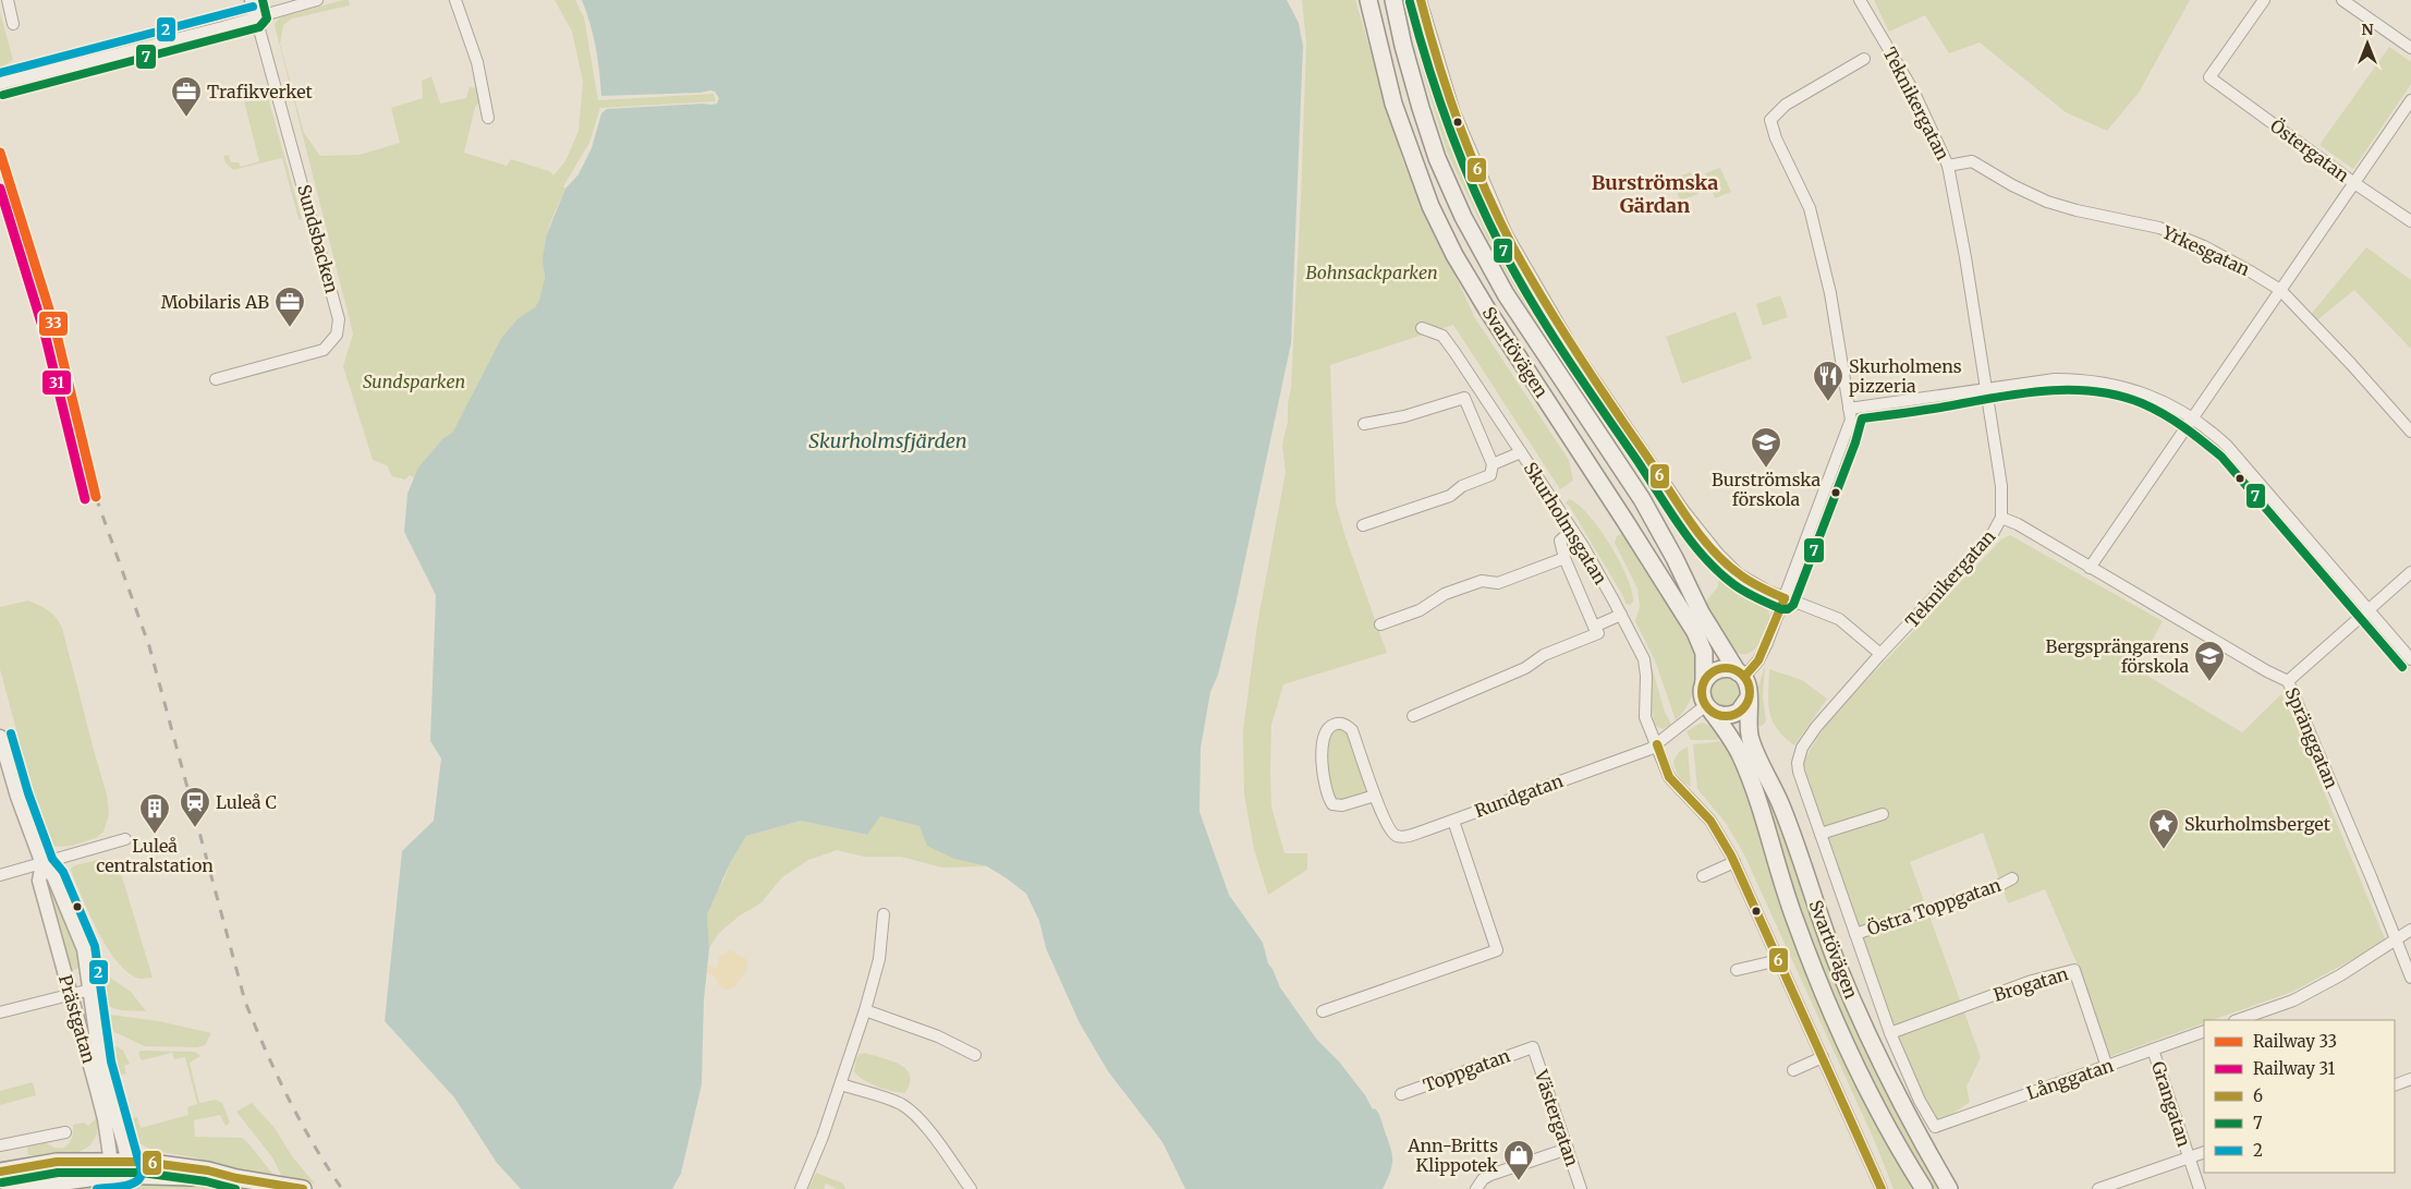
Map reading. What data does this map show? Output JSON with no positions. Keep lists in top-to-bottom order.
{
  "streets": {
    "main road": ["Svartövägen"],
    "street": [
      "Teknikergatan",
      "Östergatan",
      "Sundsbacken",
      "Yrkesgatan",
      "Skurholmsgatan",
      "Spränggatan",
      "Rundgatan",
      "Östra Toppgatan",
      "Brogatan",
      "Prästgatan",
      "Toppgatan",
      "Långgatan",
      "Grangatan",
      "Västergatan"
    ]
  },
  "crossings": [
    ["Teknikergatan", "Yrkesgatan"],
    ["Teknikergatan", "Spränggatan"],
    ["Teknikergatan", "Östra Toppgatan"],
    ["Teknikergatan", "Brogatan"],
    ["Teknikergatan", "Långgatan"],
    ["Svartövägen", "Rundgatan"],
    ["Skurholmsgatan", "Rundgatan"],
    ["Brogatan", "Långgatan"],
    ["Toppgatan", "Västergatan"],
    ["Långgatan", "Grangatan"]
  ],
  "districts": ["Burströmska Gärdan"],
  "water": ["Skurholmsfjärden"],
  "parks": ["Bohnsackparken", "Sundsparken"],
  "places": {
    "office": ["Trafikverket", "Mobilaris AB"],
    "restaurant": ["Skurholmens pizzeria"],
    "school or university": ["Burströmska förskola", "Bergsprängarens förskola"],
    "station": ["Luleå C"],
    "building": ["Luleå centralstation"],
    "place": ["Skurholmsberget"],
    "shop": ["Ann-Britts Klippotek"]
  },
  "lines": [
    "transit line 6",
    "transit line 7",
    "transit line 2",
    "rail line 33",
    "rail line 31"
  ],
  "legend": [
    "Railway 33",
    "Railway 31",
    "6",
    "7",
    "2"
  ],
  "north": "top"
}
